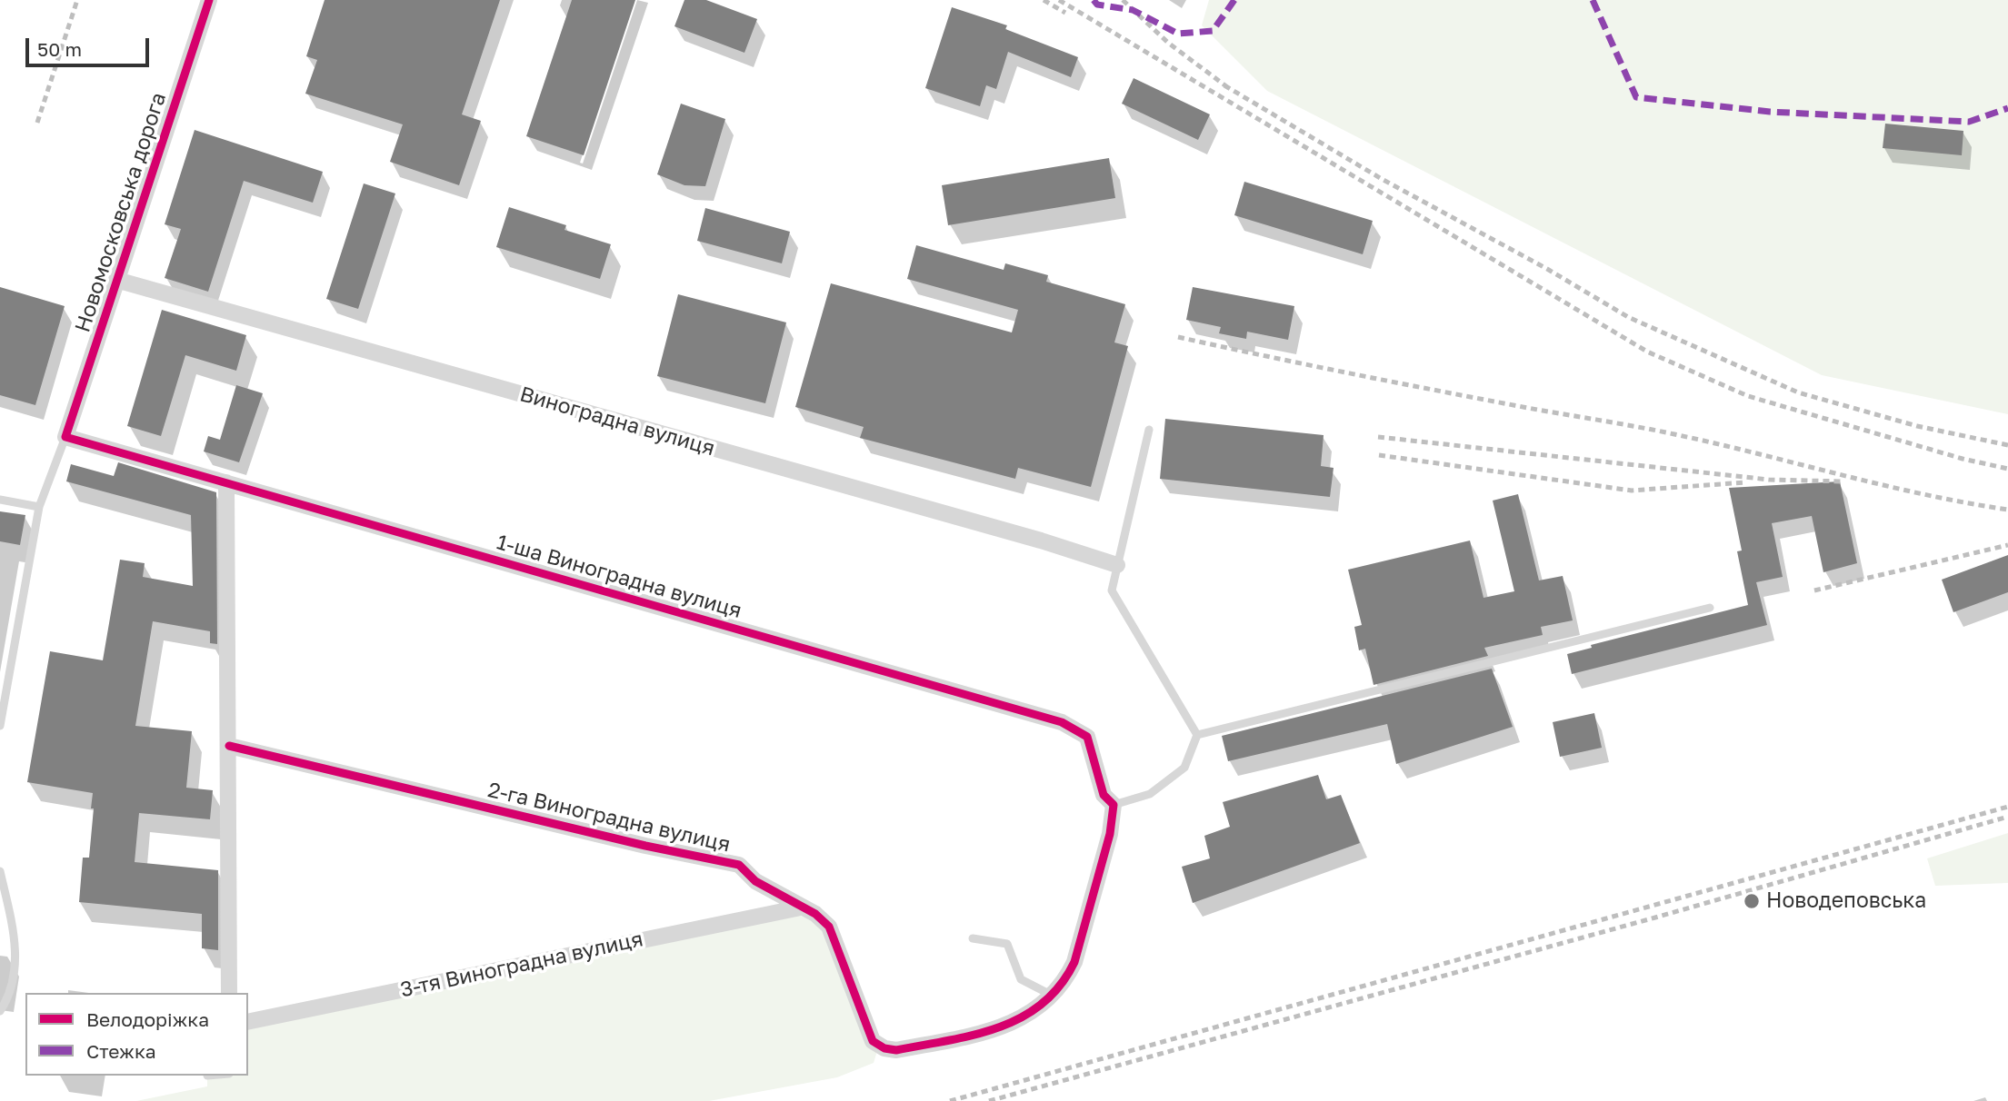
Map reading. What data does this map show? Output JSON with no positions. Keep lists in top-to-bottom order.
{
  "streets": {
    "street": [
      "Новомосковська дорога",
      "Виноградна вулиця",
      "1-ша Виноградна вулиця",
      "2-га Виноградна вулиця",
      "3-тя Виноградна вулиця"
    ]
  },
  "crossings": [
    ["Новомосковська дорога", "Виноградна вулиця"],
    ["Новомосковська дорога", "1-ша Виноградна вулиця"],
    ["1-ша Виноградна вулиця", "2-га Виноградна вулиця"]
  ],
  "places": ["Новодеповська"],
  "legend": ["Велодоріжка", "Стежка"],
  "scale_bar": "50 m"
}
